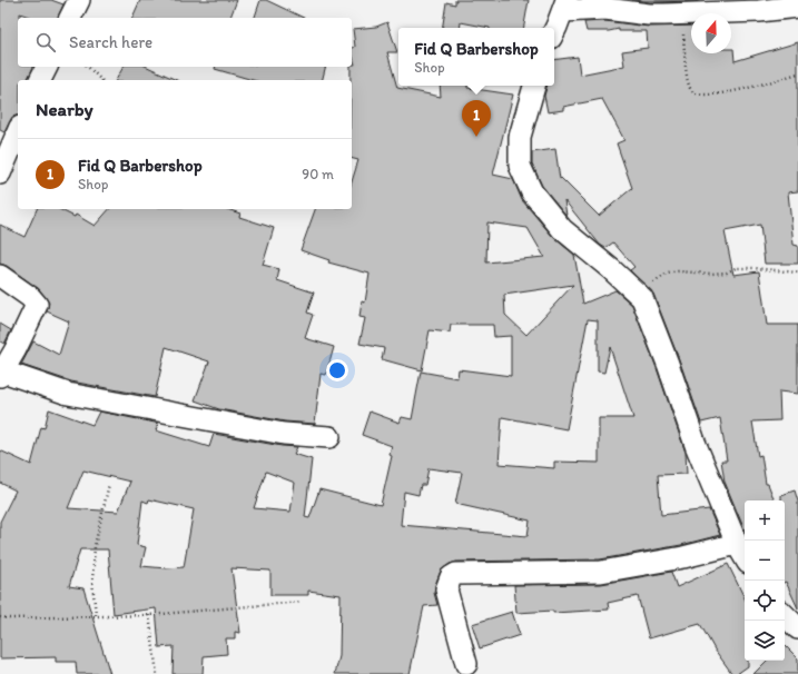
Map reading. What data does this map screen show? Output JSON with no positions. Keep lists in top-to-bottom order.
{
  "north": "top",
  "page": {
    "search": "Search here",
    "popup": ["Fid Q Barbershop", "Shop"],
    "heading": "Nearby",
    "pins": "1",
    "list": [
      {
        "mark": "1",
        "name": "Fid Q Barbershop",
        "note": "Shop",
        "value": "90 m"
      }
    ],
    "map_buttons": ["+", "−"]
  }
}
